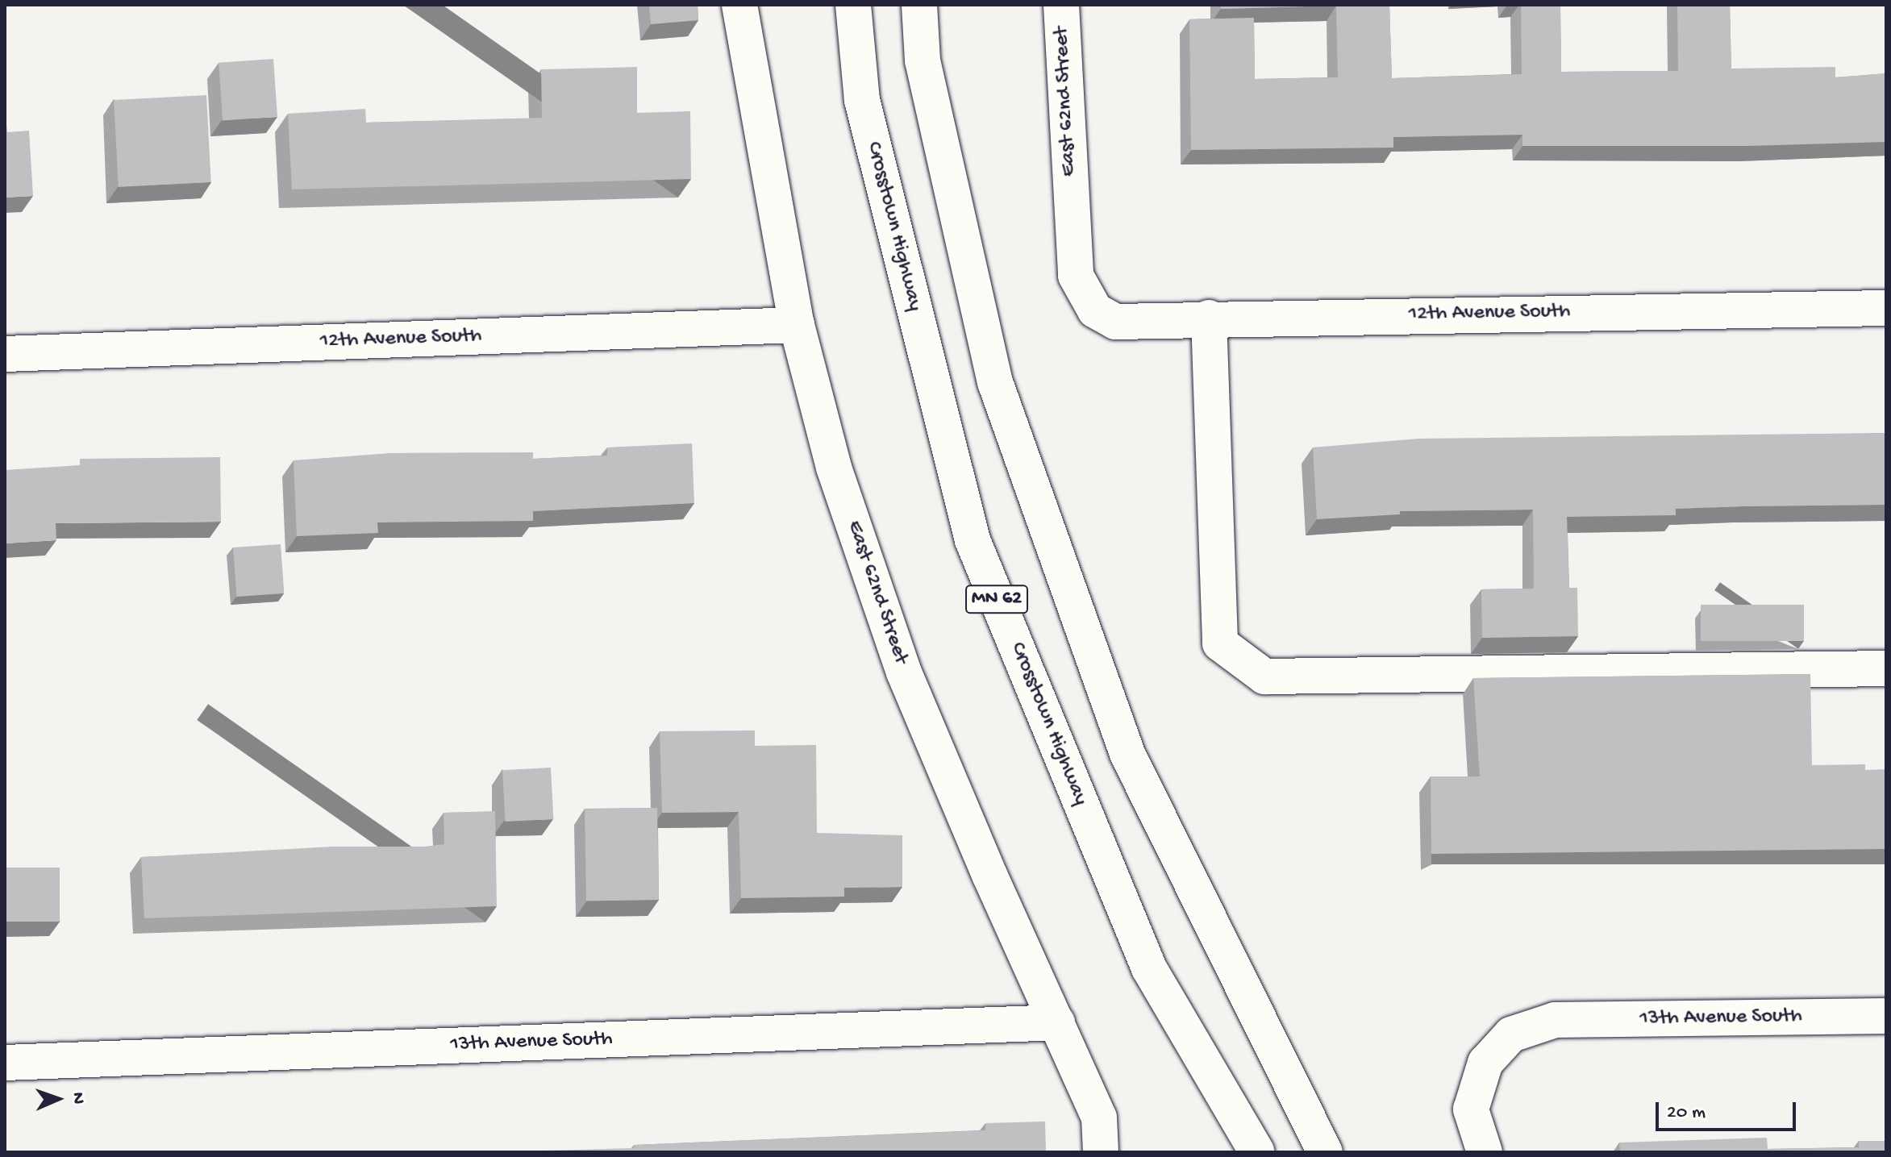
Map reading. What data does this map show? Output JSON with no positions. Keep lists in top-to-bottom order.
{
  "streets": {
    "main road": [
      "East 62nd Street",
      "Crosstown Highway",
      "12th Avenue South",
      "MN 62",
      "13th Avenue South"
    ]
  },
  "crossings": [
    ["East 62nd Street", "12th Avenue South"],
    ["East 62nd Street", "13th Avenue South"]
  ],
  "scale_bar": "20 m",
  "north": "right"
}
